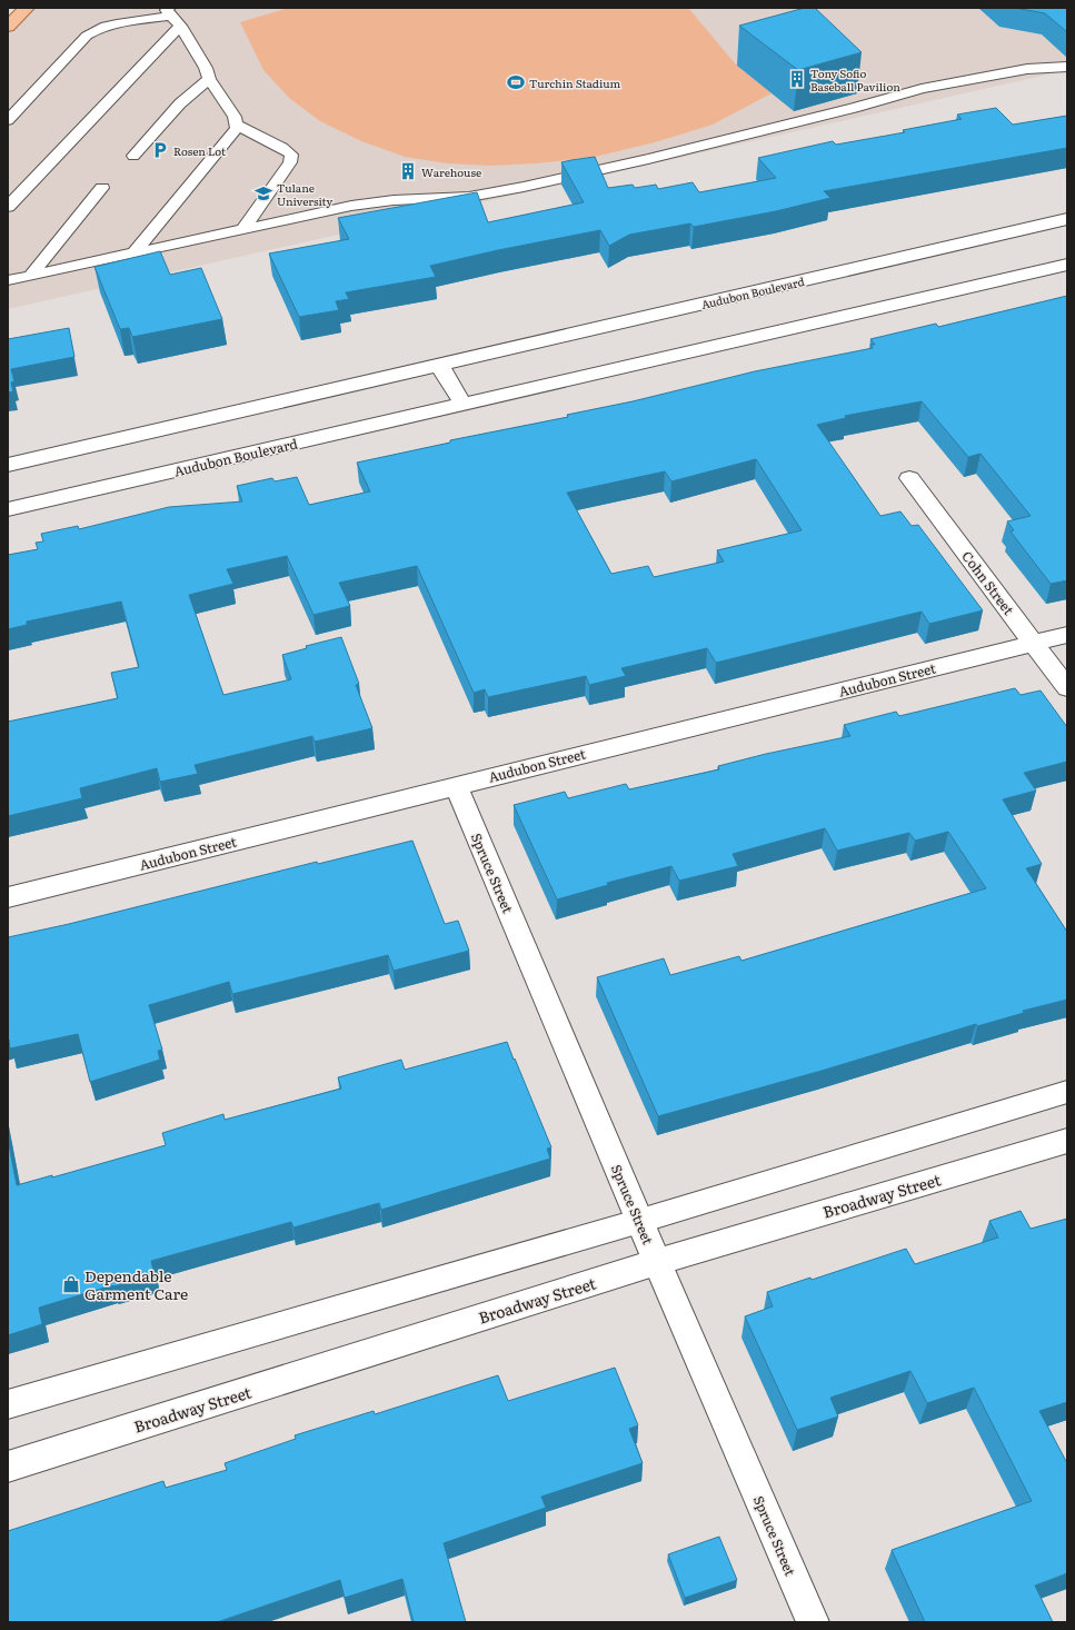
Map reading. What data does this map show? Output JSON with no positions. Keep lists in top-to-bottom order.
{
  "streets": {
    "street": [
      "Audubon Boulevard",
      "Cohn Street",
      "Audubon Street",
      "Spruce Street",
      "Broadway Street"
    ]
  },
  "crossings": [
    ["Cohn Street", "Audubon Street"],
    ["Audubon Street", "Spruce Street"],
    ["Spruce Street", "Broadway Street"]
  ],
  "places": {
    "building": ["Tony Sofio Baseball Pavilion", "Warehouse"],
    "sports": ["Turchin Stadium"],
    "parking": ["Rosen Lot"],
    "school or university": ["Tulane University"],
    "shop": ["Dependable Garment Care"]
  }
}
